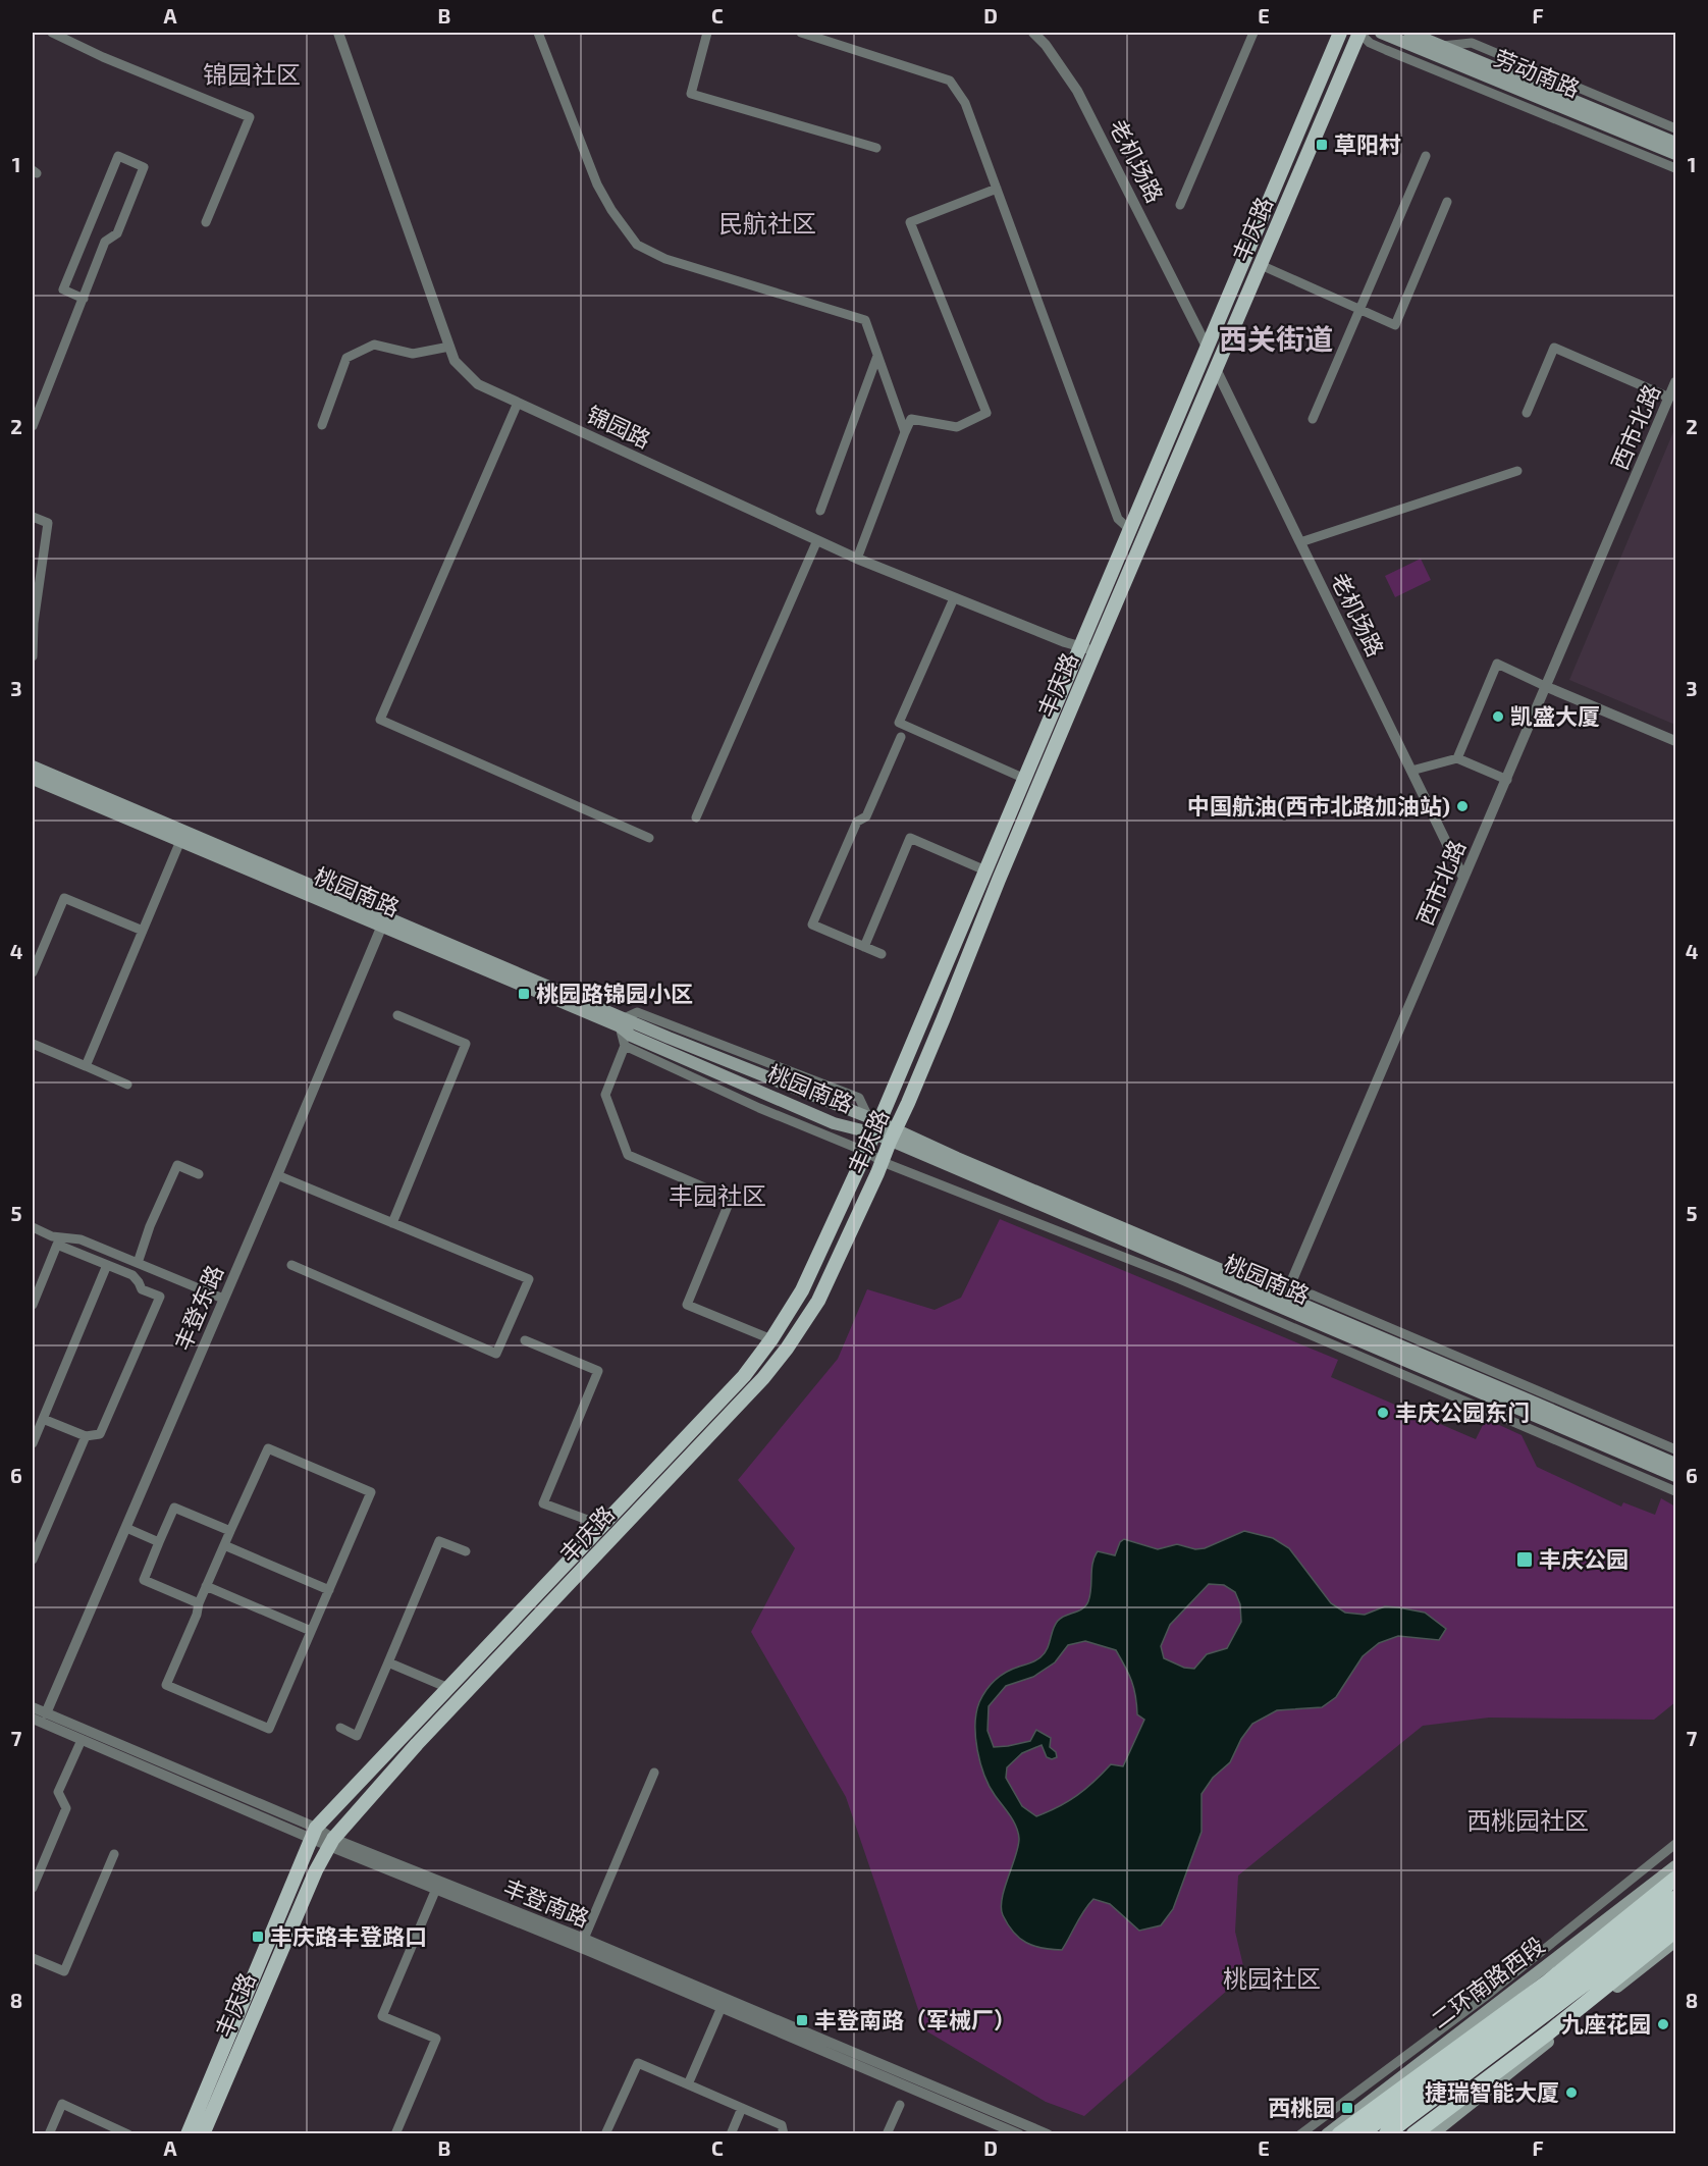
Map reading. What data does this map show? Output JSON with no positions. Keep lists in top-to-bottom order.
{
  "streets": {
    "highway": ["二环南路西段"],
    "main road": ["劳动南路", "丰庆路", "桃园南路"],
    "street": [
      "老机场路",
      "锦园路",
      "西市北路",
      "丰登东路",
      "丰登南路"
    ]
  },
  "crossings": [
    ["老机场路", "丰庆路"],
    ["老机场路", "西市北路"],
    ["丰庆路", "锦园路"],
    ["丰庆路", "桃园南路"],
    ["丰庆路", "丰登南路"],
    ["西市北路", "桃园南路"],
    ["桃园南路", "丰登东路"],
    ["丰登东路", "丰登南路"]
  ],
  "districts": [
    "锦园社区",
    "民航社区",
    "西关街道",
    "丰园社区",
    "西桃园社区",
    "桃园社区"
  ],
  "places": {
    "transit": [
      "草阳村",
      "桃园路锦园小区",
      "丰庆公园",
      "丰庆路丰登路口",
      "丰登南路（军械厂）",
      "西桃园"
    ],
    "other": [
      "凯盛大厦",
      "中国航油(西市北路加油站)",
      "丰庆公园东门",
      "九座花园",
      "捷瑞智能大厦"
    ]
  },
  "grid": {
    "columns": [
      "A",
      "B",
      "C",
      "D",
      "E",
      "F"
    ],
    "rows": [
      "1",
      "2",
      "3",
      "4",
      "5",
      "6",
      "7",
      "8"
    ]
  }
}
